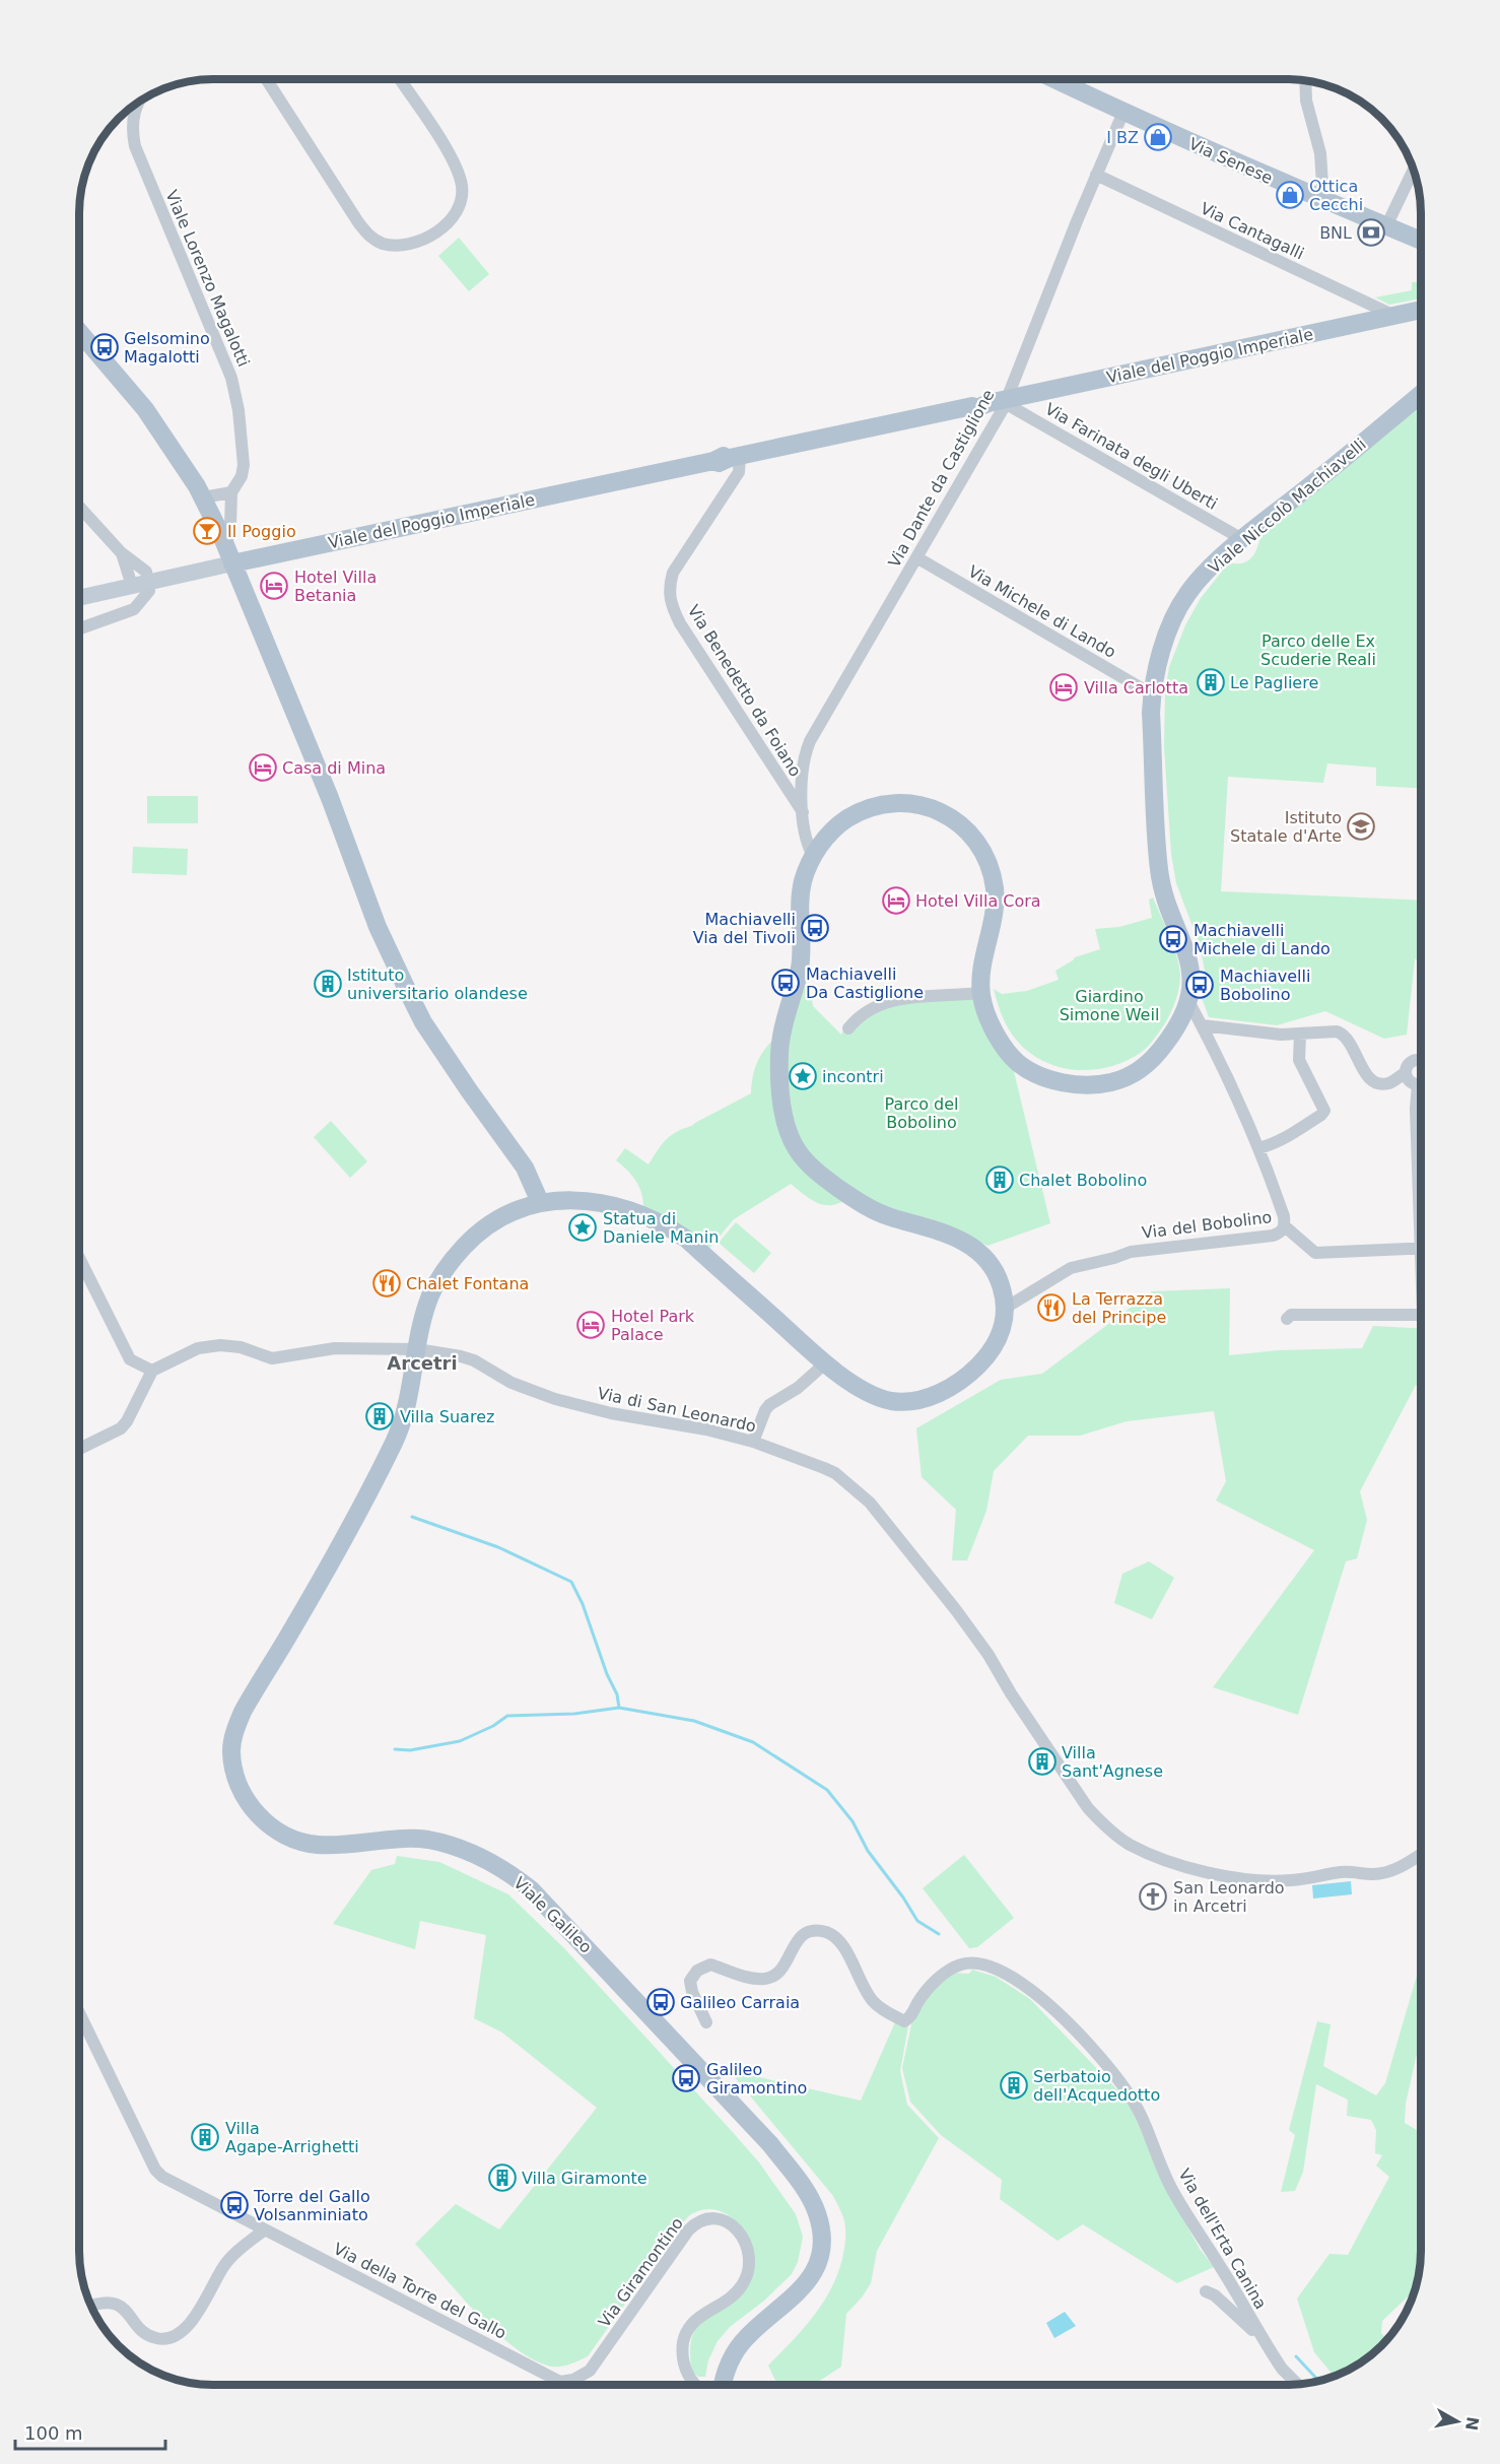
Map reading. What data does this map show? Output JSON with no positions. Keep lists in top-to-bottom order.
{
  "streets": {
    "main road": [
      "Via Senese",
      "Viale del Poggio Imperiale",
      "Viale Niccolò Machiavelli",
      "Viale Galileo"
    ],
    "street": [
      "Via Cantagalli",
      "Viale Lorenzo Magalotti",
      "Via Farinata degli Uberti",
      "Via Dante da Castiglione",
      "Via Michele di Lando",
      "Via Benedetto da Foiano",
      "Via del Bobolino",
      "Via di San Leonardo",
      "Via dell'Erta Canina",
      "Via Giramontino",
      "Via della Torre del Gallo"
    ]
  },
  "crossings": [
    ["Via Senese", "Via Dante da Castiglione"],
    ["Via Cantagalli", "Viale del Poggio Imperiale"],
    ["Via Cantagalli", "Via Dante da Castiglione"],
    ["Viale Lorenzo Magalotti", "Viale del Poggio Imperiale"],
    ["Viale del Poggio Imperiale", "Via Farinata degli Uberti"],
    ["Viale del Poggio Imperiale", "Via Dante da Castiglione"],
    ["Viale del Poggio Imperiale", "Via Benedetto da Foiano"],
    ["Via Farinata degli Uberti", "Via Dante da Castiglione"],
    ["Via Farinata degli Uberti", "Viale Niccolò Machiavelli"],
    ["Via Dante da Castiglione", "Viale Niccolò Machiavelli"],
    ["Via Dante da Castiglione", "Via Michele di Lando"],
    ["Via Dante da Castiglione", "Via Benedetto da Foiano"],
    ["Viale Niccolò Machiavelli", "Via Michele di Lando"],
    ["Viale Niccolò Machiavelli", "Via del Bobolino"],
    ["Viale Niccolò Machiavelli", "Viale Galileo"],
    ["Via di San Leonardo", "Viale Galileo"],
    ["Via Giramontino", "Via della Torre del Gallo"]
  ],
  "districts": ["Arcetri"],
  "parks": ["Parco delle Ex Scuderie Reali", "Giardino Simone Weil", "Parco del Bobolino"],
  "places": {
    "shop": ["I BZ", "Ottica Cecchi"],
    "bank": ["BNL"],
    "bus stop": [
      "Gelsomino Magalotti",
      "Machiavelli Via del Tivoli",
      "Machiavelli Michele di Lando",
      "Machiavelli Da Castiglione",
      "Machiavelli Bobolino",
      "Galileo Carraia",
      "Galileo Giramontino",
      "Torre del Gallo Volsanminiato"
    ],
    "bar": ["Il Poggio"],
    "hotel": [
      "Hotel Villa Betania",
      "Villa Carlotta",
      "Casa di Mina",
      "Hotel Villa Cora",
      "Hotel Park Palace"
    ],
    "building": [
      "Le Pagliere",
      "Istituto universitario olandese",
      "Chalet Bobolino",
      "Villa Suarez",
      "Villa Sant'Agnese",
      "Serbatoio dell'Acquedotto",
      "Villa Agape-Arrighetti",
      "Villa Giramonte"
    ],
    "school or university": ["Istituto Statale d'Arte"],
    "place": ["incontri", "Statua di Daniele Manin"],
    "restaurant": ["Chalet Fontana", "La Terrazza del Principe"],
    "church": ["San Leonardo in Arcetri"]
  },
  "scale_bar": "100 m",
  "north": "right"
}
